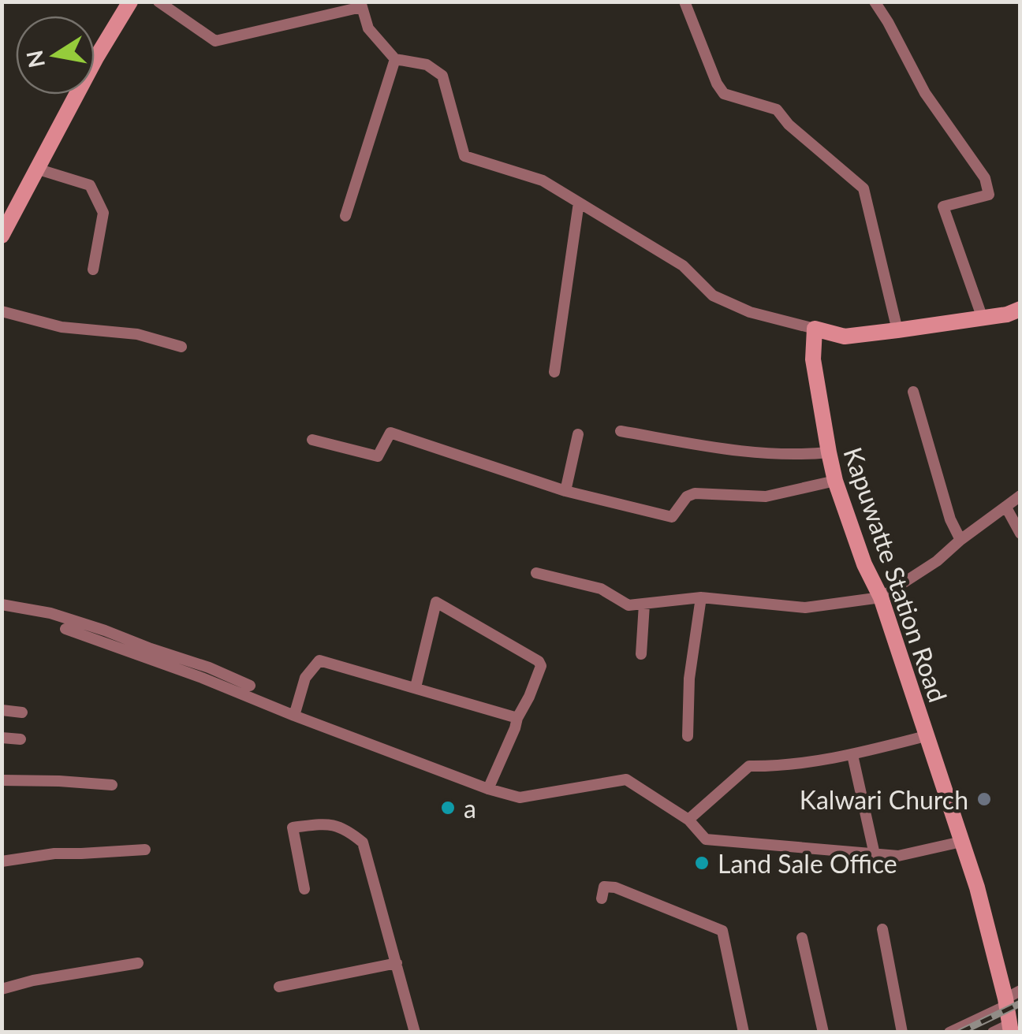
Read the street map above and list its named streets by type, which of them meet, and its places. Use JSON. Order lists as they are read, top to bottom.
{
  "streets": {
    "street": ["Kapuwatte Station Road"]
  },
  "places": ["Kalwari Church", "a", "Land Sale Office"],
  "north": "left"
}
